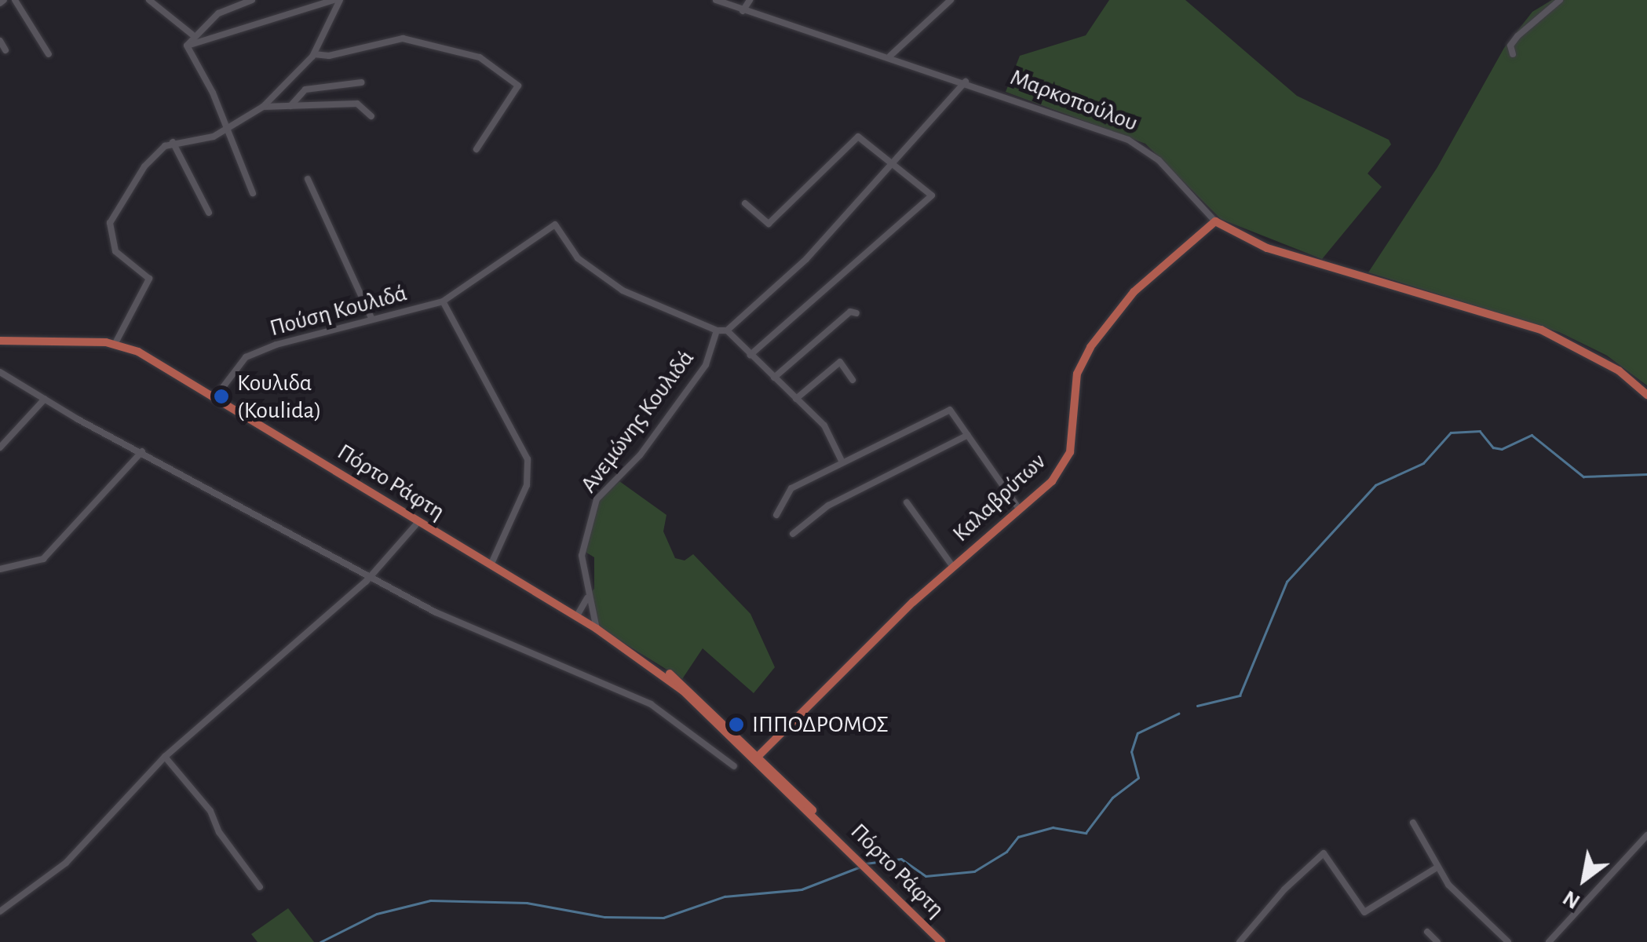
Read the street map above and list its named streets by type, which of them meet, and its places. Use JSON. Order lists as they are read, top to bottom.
{
  "streets": {
    "main road": ["Μαρκοπούλου", "Πόρτο Ράφτη", "Καλαβρύτων"],
    "street": ["Πούση Κουλιδά", "Ανεμώνης Κουλιδά"]
  },
  "crossings": [
    ["Μαρκοπούλου", "Καλαβρύτων"],
    ["Πούση Κουλιδά", "Ανεμώνης Κουλιδά"],
    ["Πούση Κουλιδά", "Πόρτο Ράφτη"],
    ["Ανεμώνης Κουλιδά", "Πόρτο Ράφτη"],
    ["Πόρτο Ράφτη", "Καλαβρύτων"]
  ],
  "places": ["Κουλιδα (Koulida)", "ΙΠΠΟΔΡΟΜΟΣ"],
  "north": "bottom left"
}
